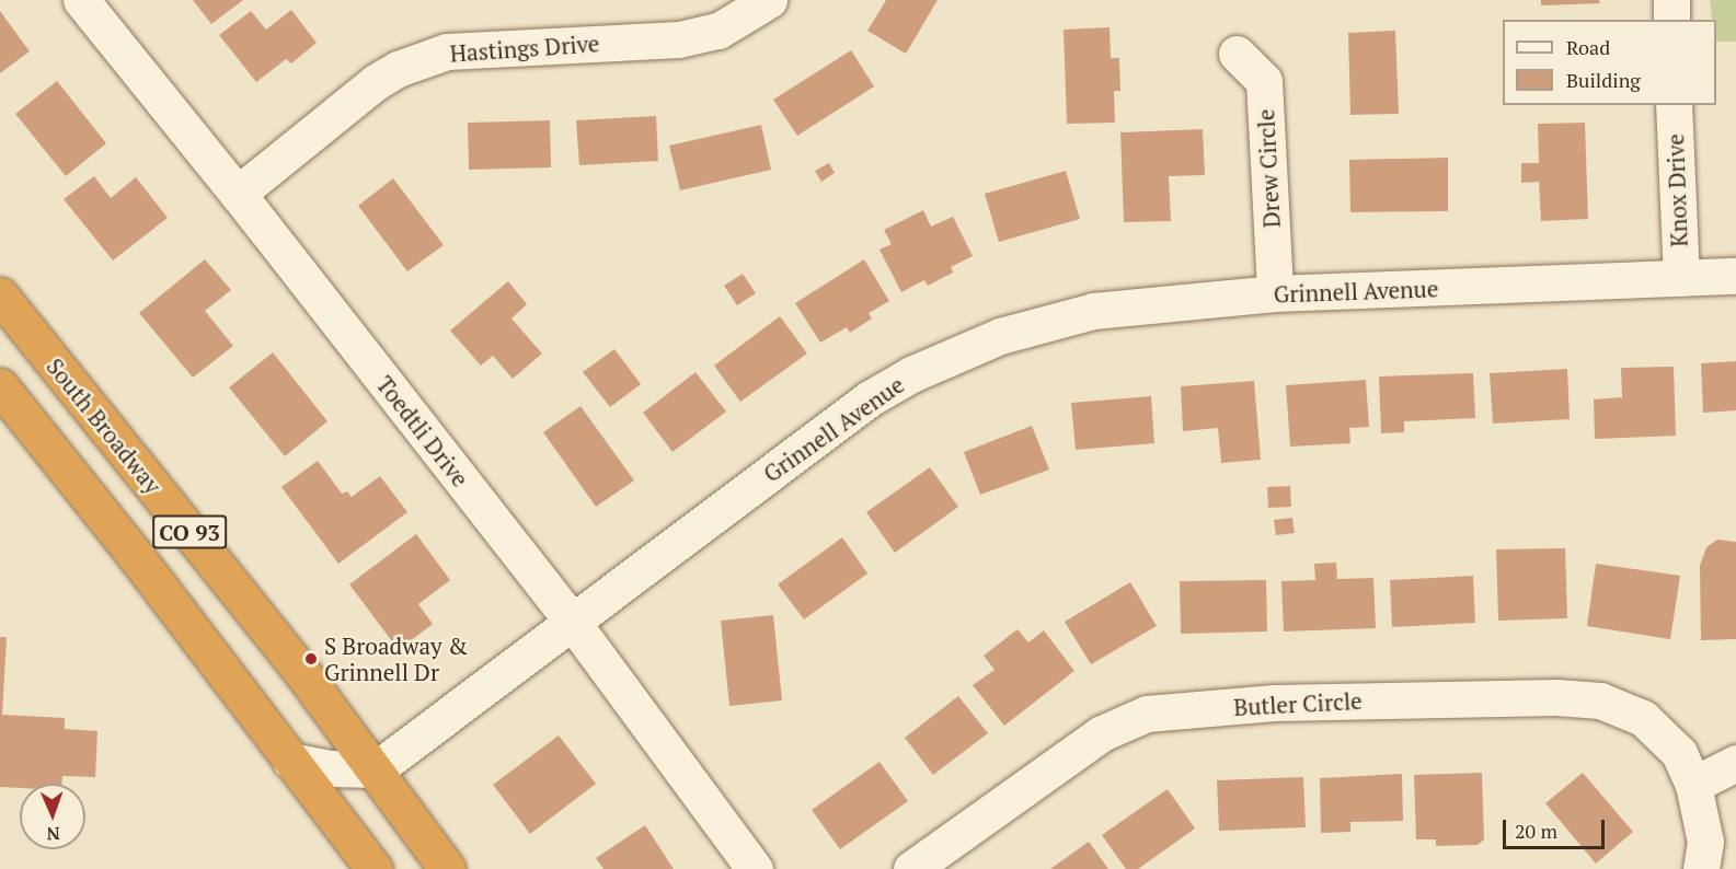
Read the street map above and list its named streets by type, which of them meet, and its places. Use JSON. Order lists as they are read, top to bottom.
{
  "streets": {
    "highway": ["South Broadway", "CO 93"],
    "street": [
      "Hastings Drive",
      "Drew Circle",
      "Knox Drive",
      "Grinnell Avenue",
      "Toedtli Drive",
      "Butler Circle"
    ]
  },
  "crossings": [
    ["Hastings Drive", "Toedtli Drive"],
    ["Drew Circle", "Grinnell Avenue"],
    ["Knox Drive", "Grinnell Avenue"],
    ["Grinnell Avenue", "South Broadway"],
    ["Grinnell Avenue", "Toedtli Drive"]
  ],
  "places": ["S Broadway & Grinnell Dr"],
  "legend": ["Road", "Building"],
  "scale_bar": "20 m",
  "north": "bottom"
}
